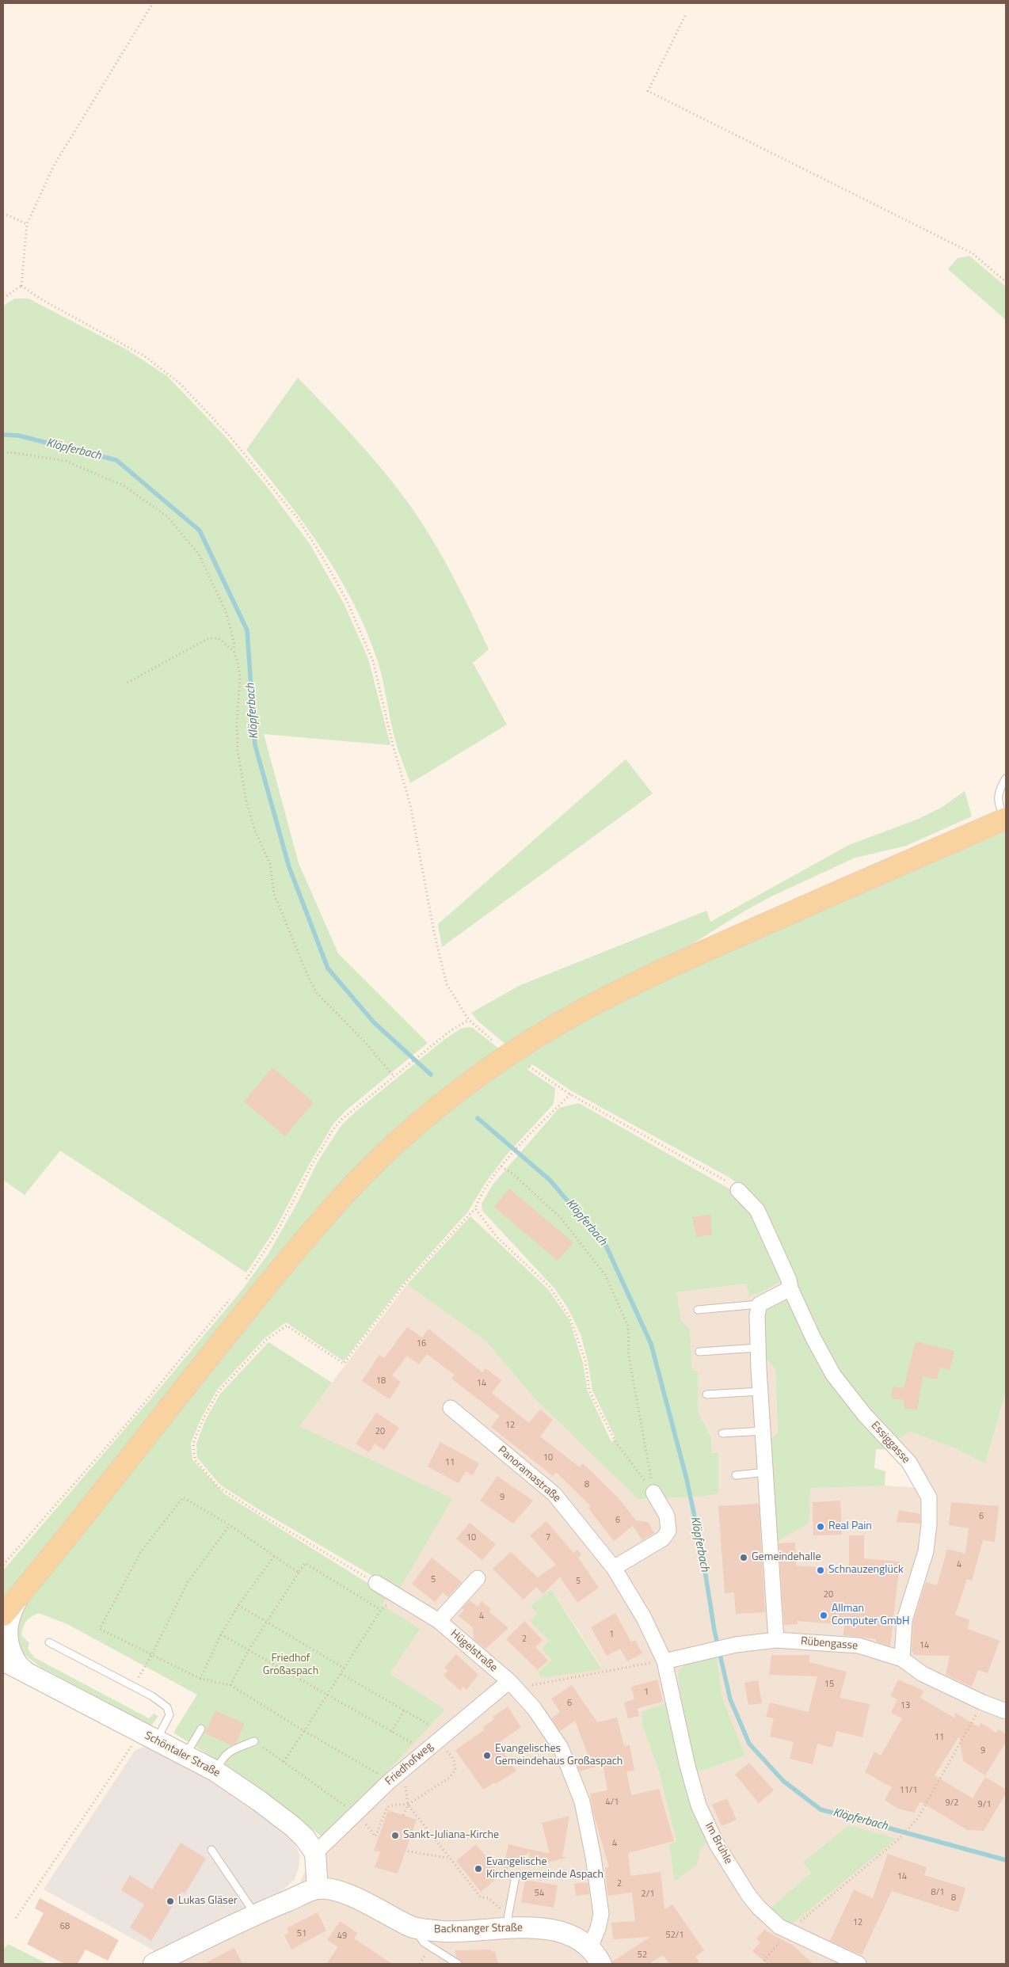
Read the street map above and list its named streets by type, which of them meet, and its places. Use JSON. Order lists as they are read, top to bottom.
{
  "streets": {
    "street": [
      "Essiggasse",
      "Panoramastraße",
      "Rübengasse",
      "Hügelstraße",
      "Schöntaler Straße",
      "Friedhofweg",
      "Im Brühle",
      "Backnanger Straße"
    ]
  },
  "crossings": [
    ["Essiggasse", "Rübengasse"],
    ["Panoramastraße", "Rübengasse"],
    ["Panoramastraße", "Im Brühle"],
    ["Rübengasse", "Im Brühle"],
    ["Hügelstraße", "Friedhofweg"],
    ["Hügelstraße", "Backnanger Straße"],
    ["Schöntaler Straße", "Friedhofweg"]
  ],
  "water": ["Klöpferbach"],
  "parks": ["Friedhof Großaspach"],
  "places": [
    "Real Pain",
    "Gemeindehalle",
    "Schnauzenglück",
    "Allman Computer GmbH",
    "Evangelisches Gemeindehaus Großaspach",
    "Sankt-Juliana-Kirche",
    "Evangelische Kirchengemeinde Aspach",
    "Lukas Gläser"
  ],
  "house_numbers": [
    "16",
    "18",
    "14",
    "12",
    "20",
    "10",
    "11",
    "8",
    "9",
    "6",
    "6",
    "10",
    "7",
    "4",
    "5",
    "5",
    "20",
    "4",
    "1",
    "2",
    "14",
    "15",
    "1",
    "6",
    "13",
    "11",
    "9",
    "11/1",
    "4/1",
    "9/2",
    "9/1",
    "4",
    "14",
    "2",
    "8/1",
    "54",
    "2/1",
    "8",
    "12",
    "68",
    "51",
    "52/1",
    "49",
    "52"
  ]
}
